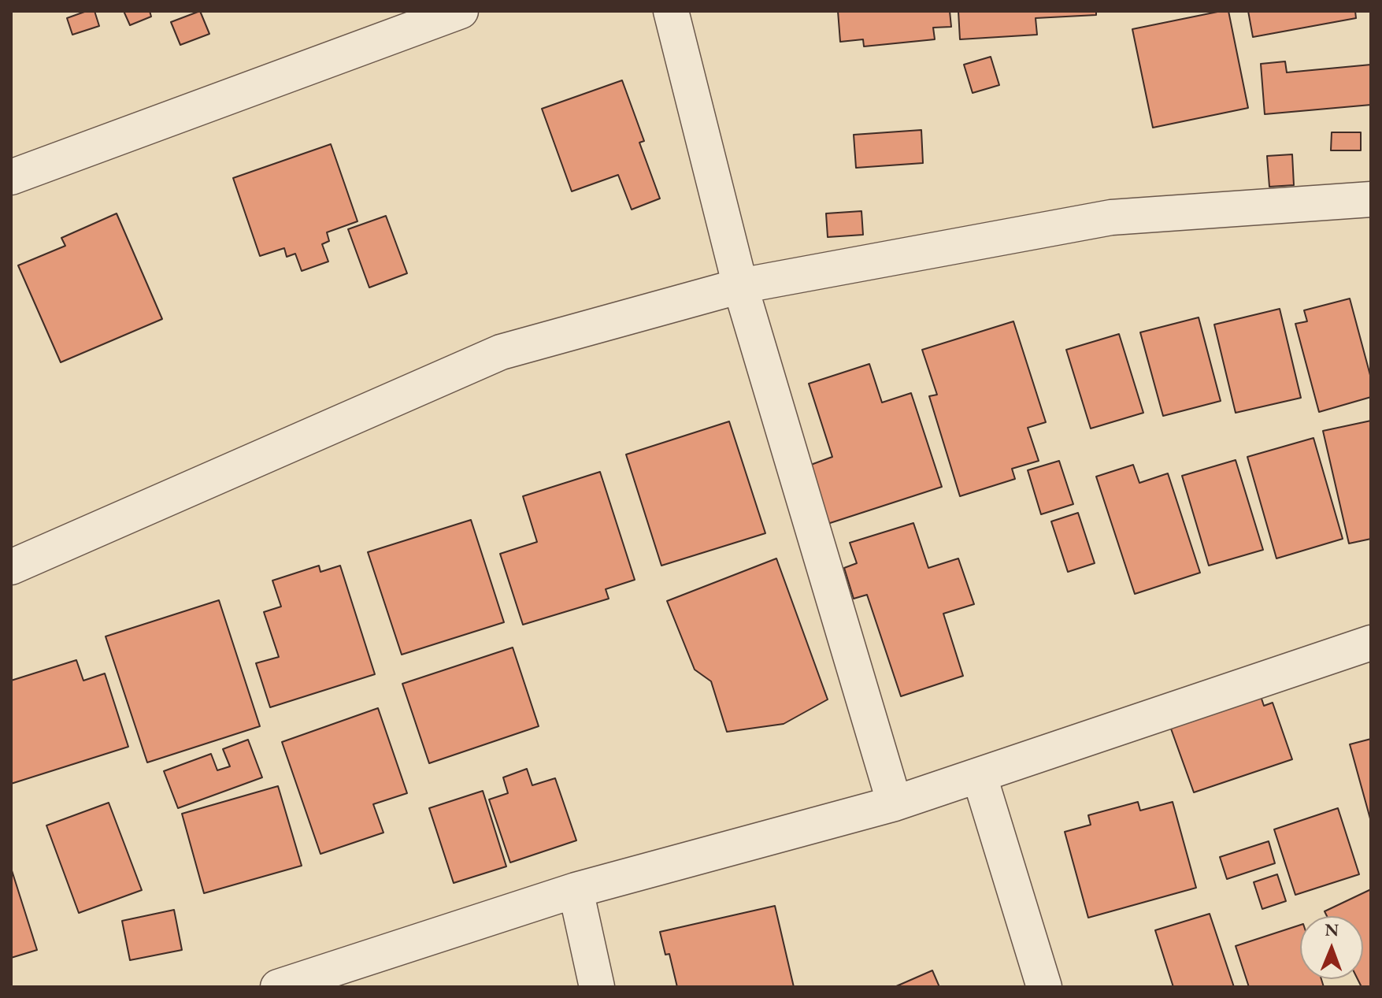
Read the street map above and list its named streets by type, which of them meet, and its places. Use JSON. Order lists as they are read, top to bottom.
{
  "north": "top"
}
